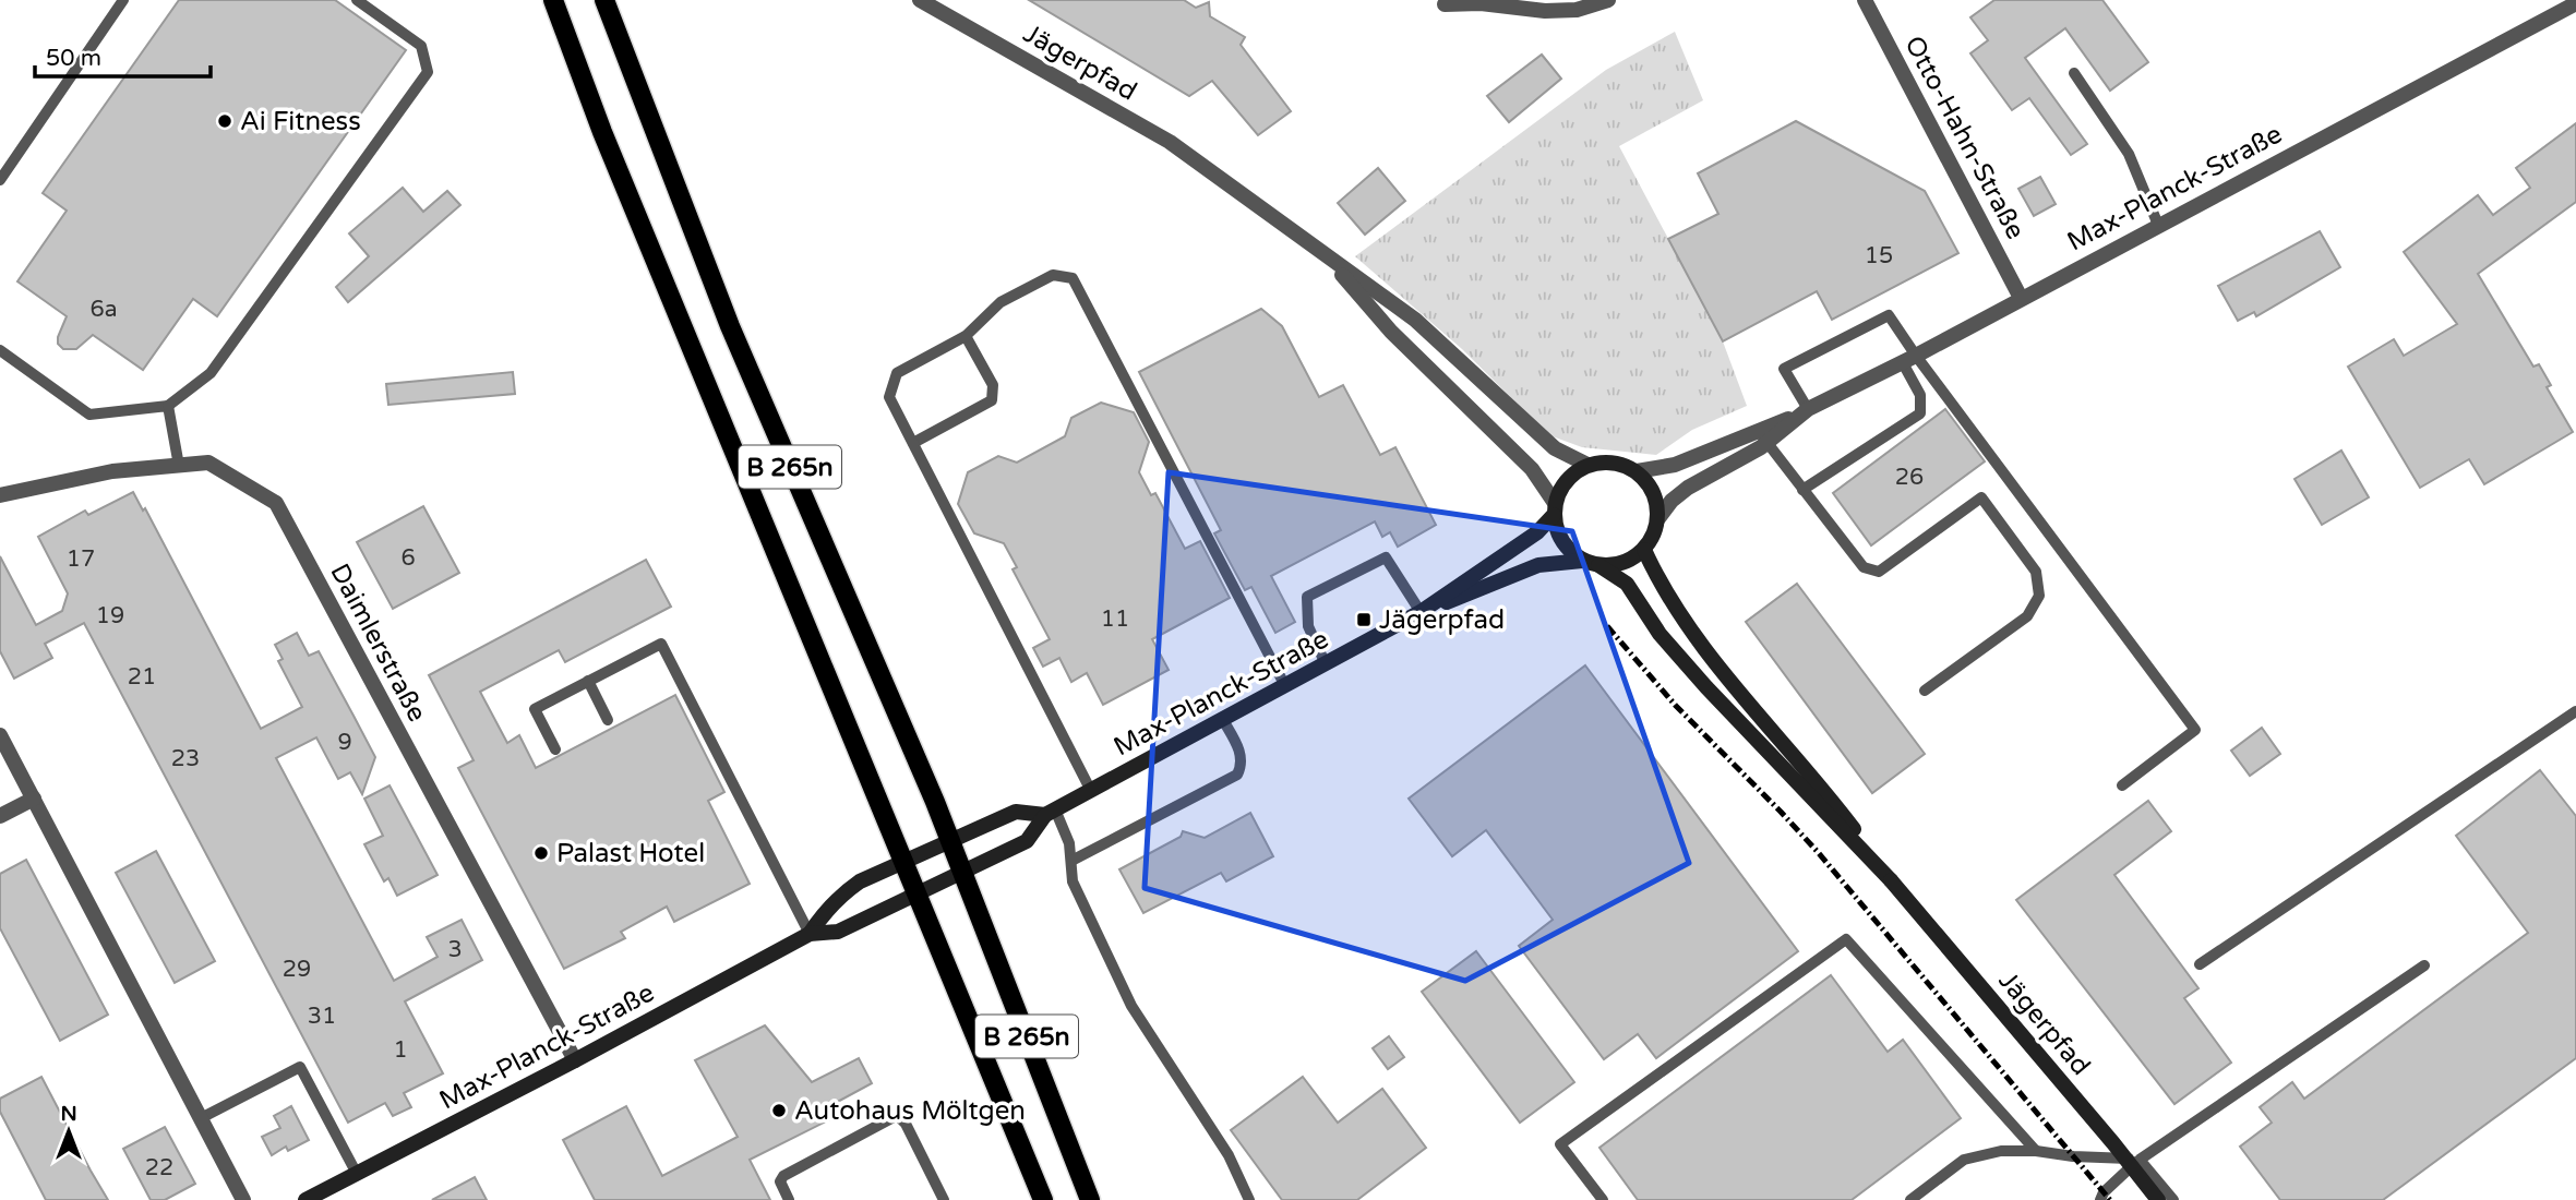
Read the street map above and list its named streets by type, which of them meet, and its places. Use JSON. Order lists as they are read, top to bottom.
{
  "streets": {
    "main road": ["Jägerpfad", "Max-Planck-Straße", "B 265n"],
    "street": ["Otto-Hahn-Straße", "Daimlerstraße"]
  },
  "crossings": [
    ["Jägerpfad", "Max-Planck-Straße"],
    ["Otto-Hahn-Straße", "Max-Planck-Straße"],
    ["Max-Planck-Straße", "B 265n"],
    ["Max-Planck-Straße", "Daimlerstraße"]
  ],
  "places": {
    "other": ["Ai Fitness", "Palast Hotel", "Autohaus Möltgen"],
    "transit": ["Jägerpfad"]
  },
  "house_numbers": [
    "15",
    "6a",
    "26",
    "6",
    "17",
    "19",
    "11",
    "21",
    "9",
    "23",
    "3",
    "29",
    "31",
    "1",
    "22"
  ],
  "scale_bar": "50 m",
  "north": "top"
}
